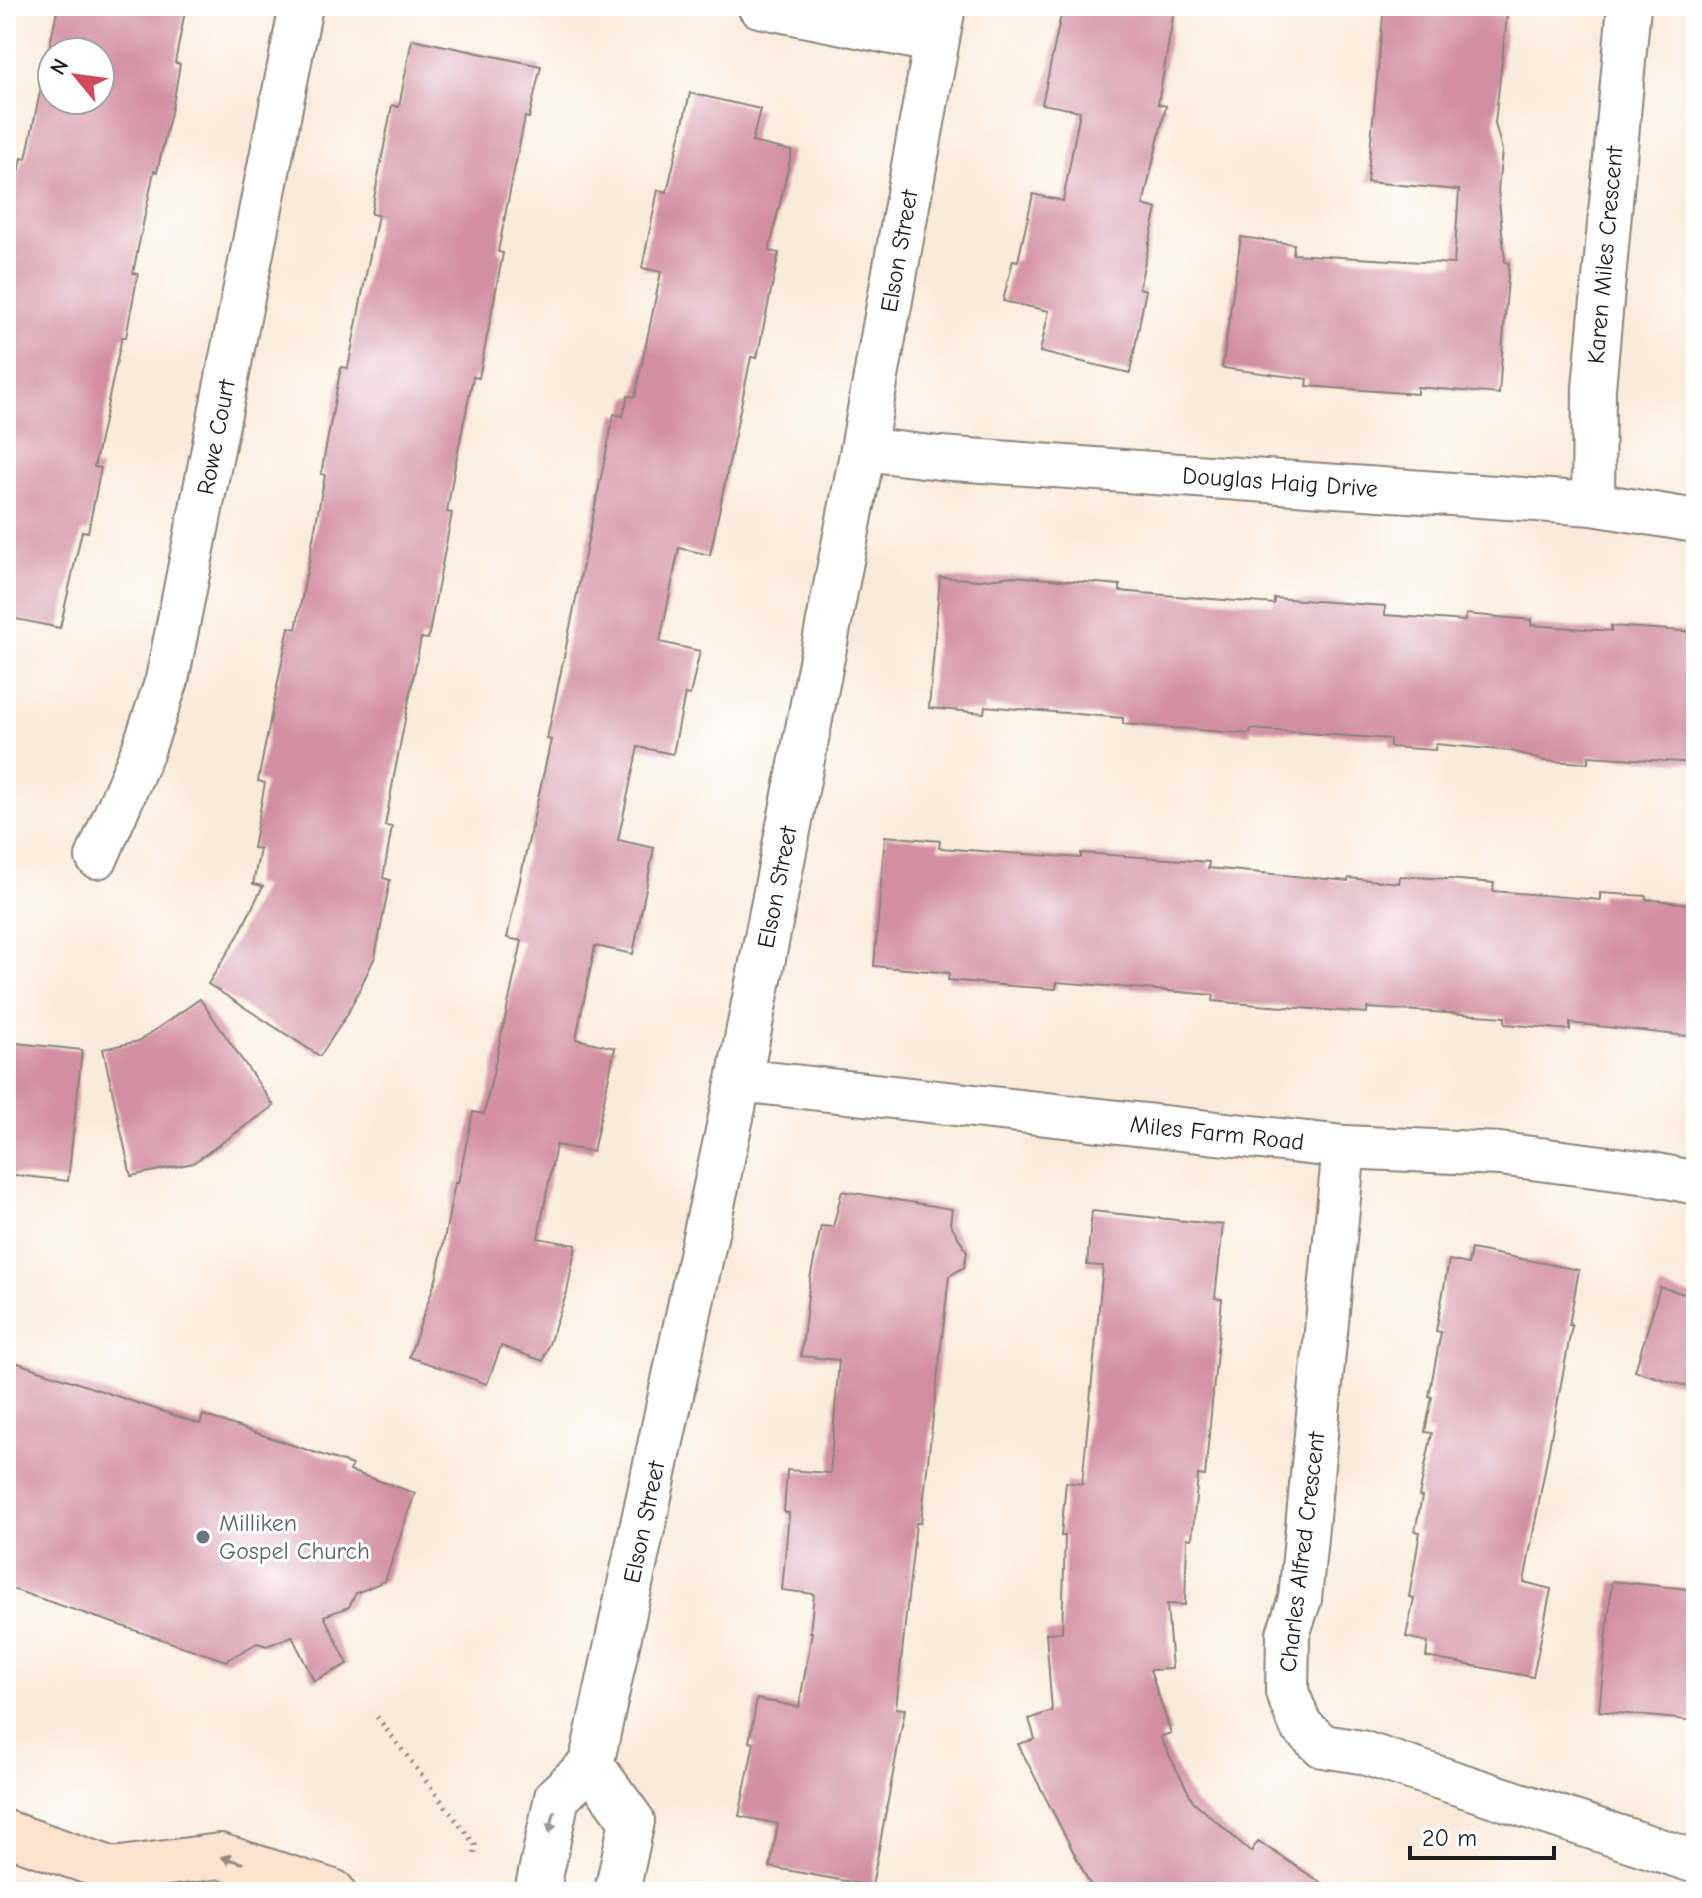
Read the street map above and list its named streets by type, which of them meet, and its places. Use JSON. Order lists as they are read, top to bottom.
{
  "streets": {
    "street": [
      "Elson Street",
      "Karen Miles Crescent",
      "Rowe Court",
      "Douglas Haig Drive",
      "Miles Farm Road",
      "Charles Alfred Crescent"
    ]
  },
  "crossings": [
    ["Elson Street", "Douglas Haig Drive"],
    ["Elson Street", "Miles Farm Road"],
    ["Karen Miles Crescent", "Douglas Haig Drive"],
    ["Miles Farm Road", "Charles Alfred Crescent"]
  ],
  "places": ["Milliken Gospel Church"],
  "scale_bar": "20 m",
  "north": "top left"
}
